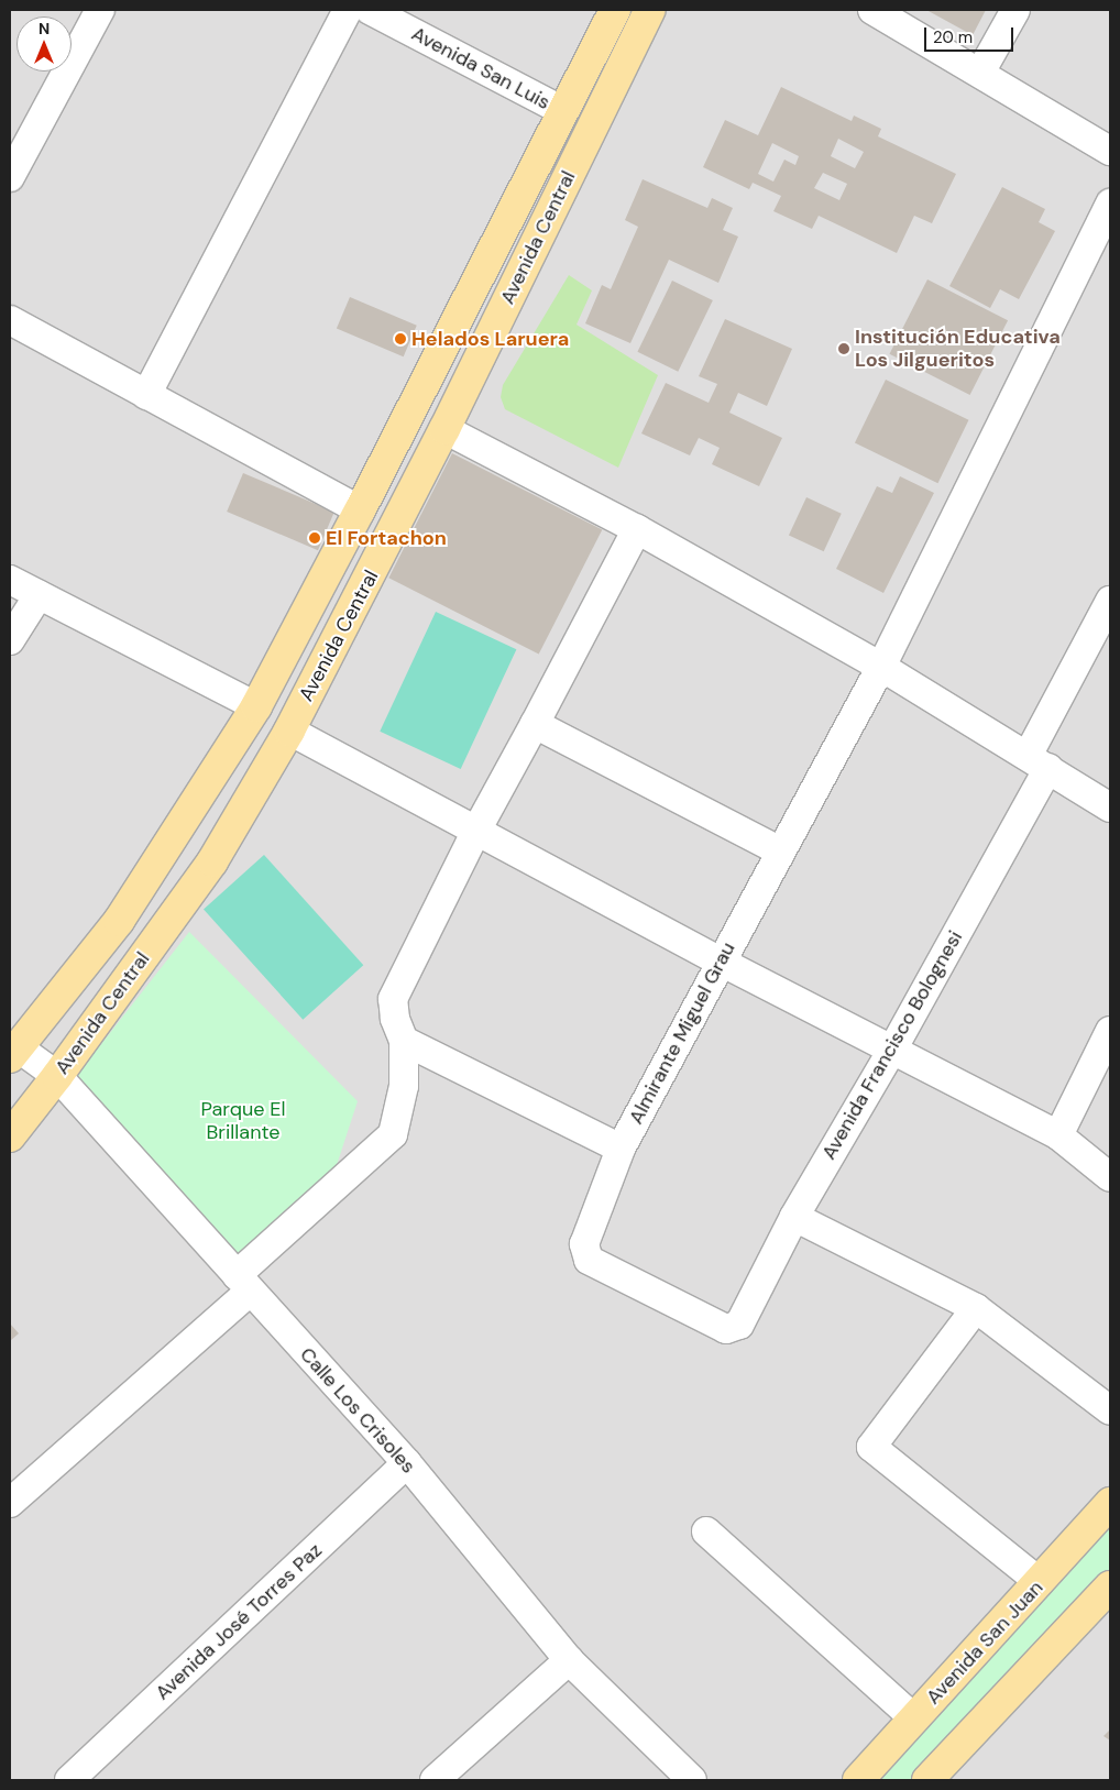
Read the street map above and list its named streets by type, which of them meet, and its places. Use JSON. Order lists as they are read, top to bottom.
{
  "streets": {
    "main road": ["Avenida Central", "Avenida San Juan"],
    "street": [
      "Avenida San Luis",
      "Almirante Miguel Grau",
      "Avenida Francisco Bolognesi",
      "Calle Los Crisoles",
      "Avenida José Torres Paz"
    ]
  },
  "crossings": [
    ["Avenida San Luis", "Avenida Central"],
    ["Avenida Central", "Calle Los Crisoles"],
    ["Almirante Miguel Grau", "Avenida Francisco Bolognesi"],
    ["Calle Los Crisoles", "Avenida José Torres Paz"]
  ],
  "parks": ["Parque El Brillante"],
  "places": ["Helados Laruera", "Institución Educativa Los Jilgueritos", "El Fortachon"],
  "scale_bar": "20 m",
  "north": "top"
}
